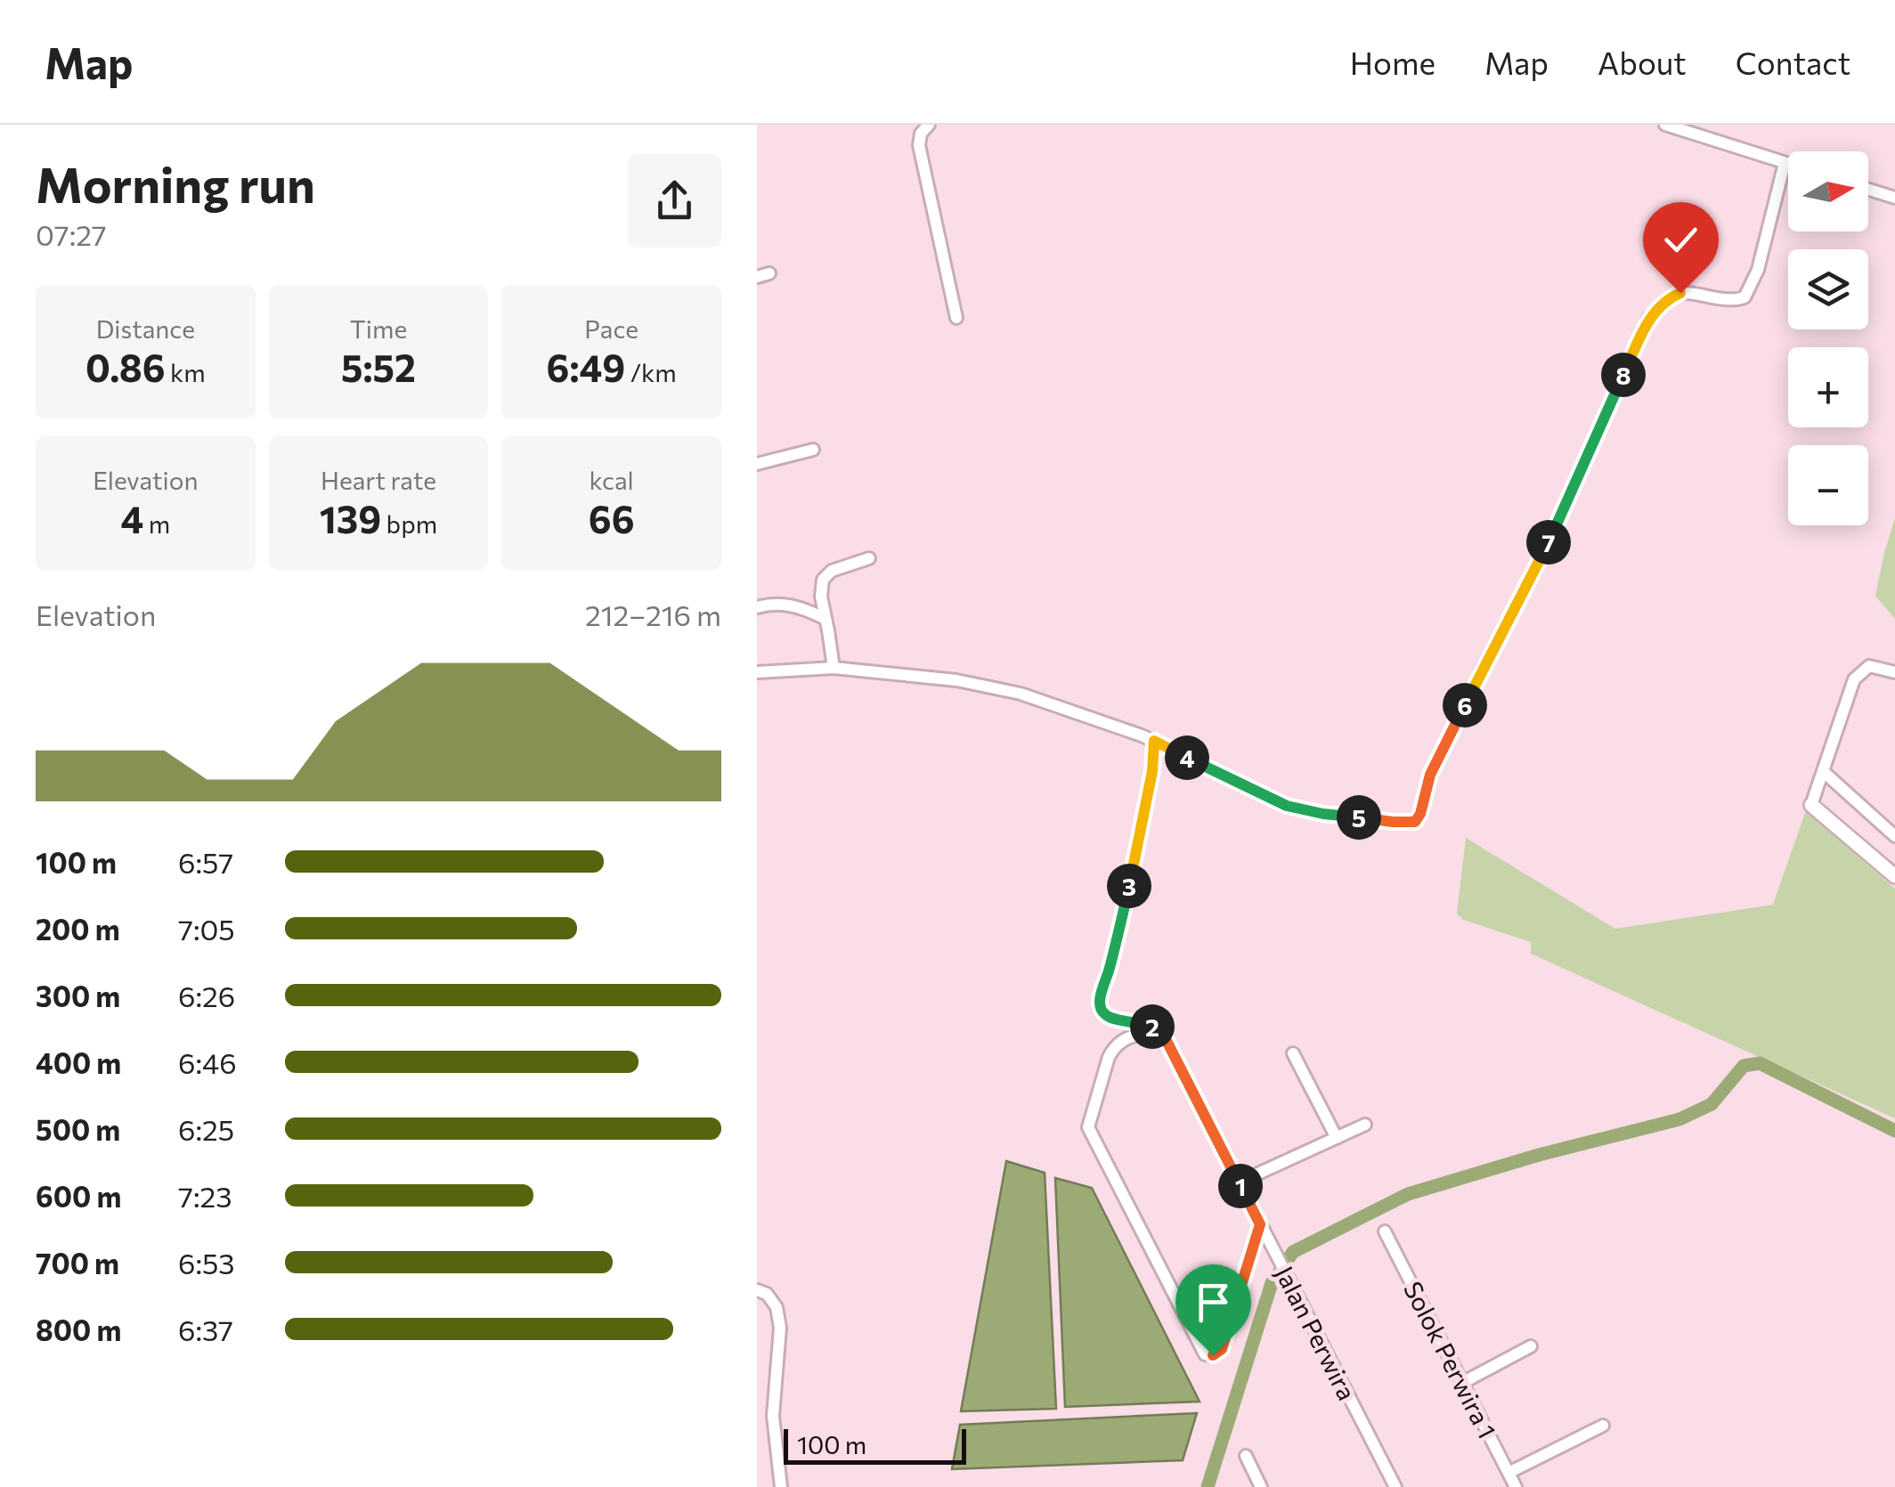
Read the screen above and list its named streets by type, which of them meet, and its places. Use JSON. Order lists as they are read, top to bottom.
{
  "streets": {
    "street": ["Jalan Perwira", "Solok Perwira 1"]
  },
  "scale_bar": "100 m",
  "north": "right",
  "page": {
    "header": "Map",
    "nav": [
      "Home",
      "Map",
      "About",
      "Contact"
    ],
    "heading": ["Morning run", "07:27"],
    "map_buttons": ["+", "−"],
    "stats": [
      ["Distance", "0.86 km"],
      ["Time", "5:52"],
      ["Pace", "6:49 /km"],
      ["Elevation", "4 m"],
      ["Heart rate", "139 bpm"],
      ["kcal", "66"]
    ],
    "pins": [
      "8",
      "7",
      "6",
      "4",
      "5",
      "3",
      "2",
      "1"
    ],
    "chart": ["Elevation", "212–216 m"],
    "list": [
      {
        "name": "100 m",
        "note": "6:57"
      },
      {
        "name": "200 m",
        "note": "7:05"
      },
      {
        "name": "300 m",
        "note": "6:26"
      },
      {
        "name": "400 m",
        "note": "6:46"
      },
      {
        "name": "500 m",
        "note": "6:25"
      },
      {
        "name": "600 m",
        "note": "7:23"
      },
      {
        "name": "700 m",
        "note": "6:53"
      },
      {
        "name": "800 m",
        "note": "6:37"
      }
    ],
    "scale": "100 m"
  }
}
